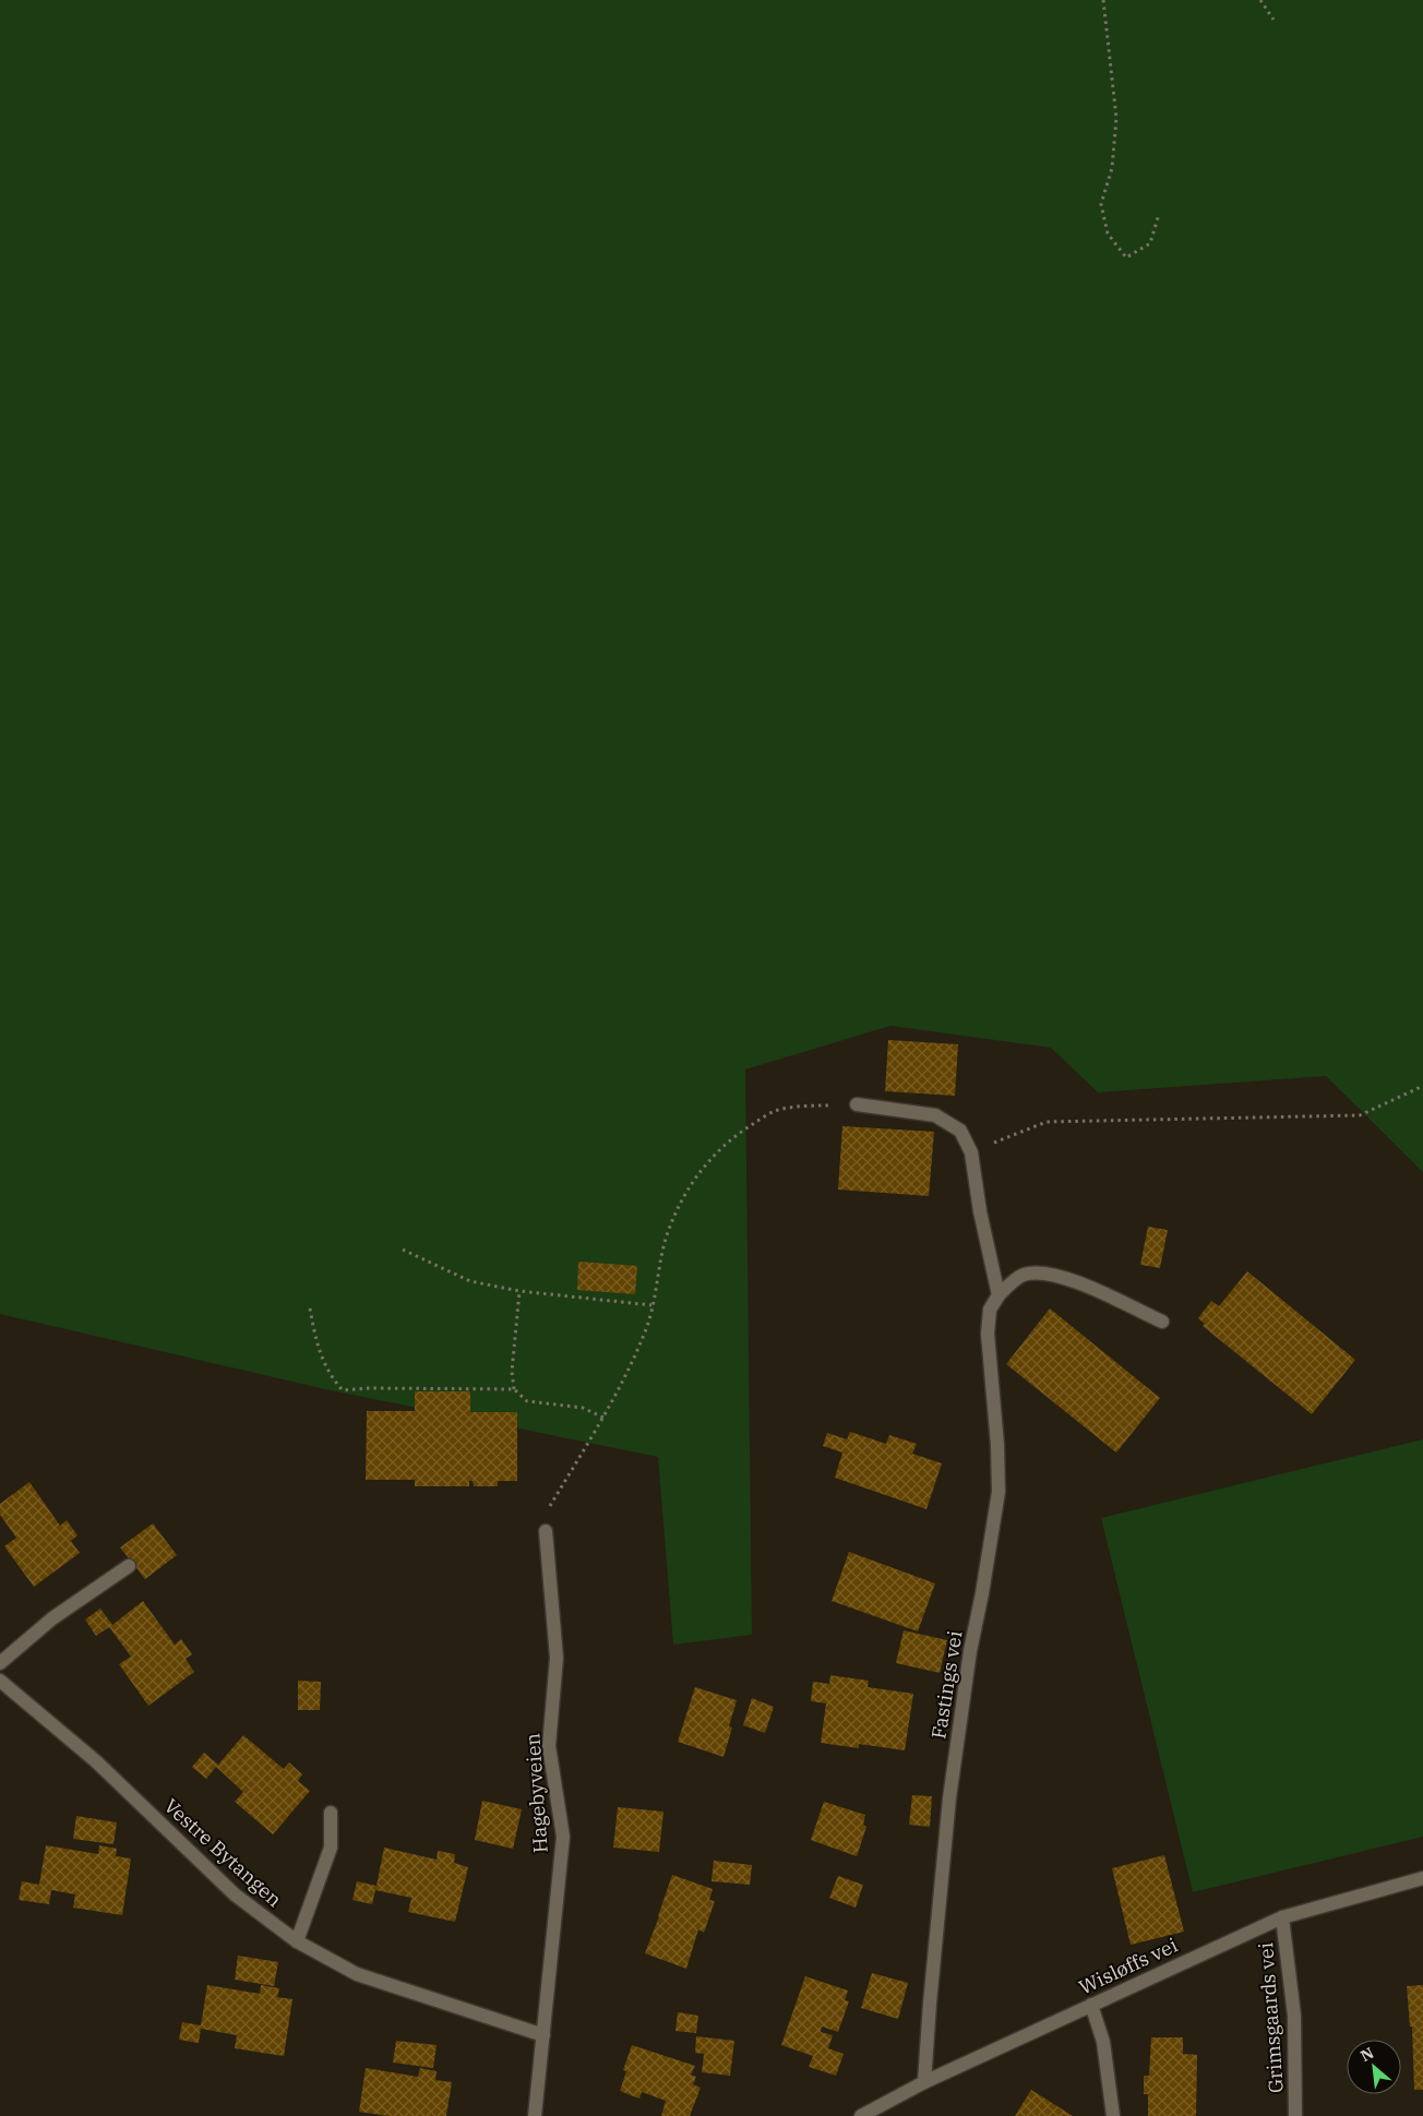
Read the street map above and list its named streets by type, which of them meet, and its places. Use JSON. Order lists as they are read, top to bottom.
{
  "streets": {
    "street": [
      "Fastings vei",
      "Hagebyveien",
      "Vestre Bytangen",
      "Wisløffs vei",
      "Grimsgaards vei"
    ]
  },
  "crossings": [
    ["Fastings vei", "Wisløffs vei"],
    ["Hagebyveien", "Vestre Bytangen"],
    ["Wisløffs vei", "Grimsgaards vei"]
  ],
  "north": "top left"
}
